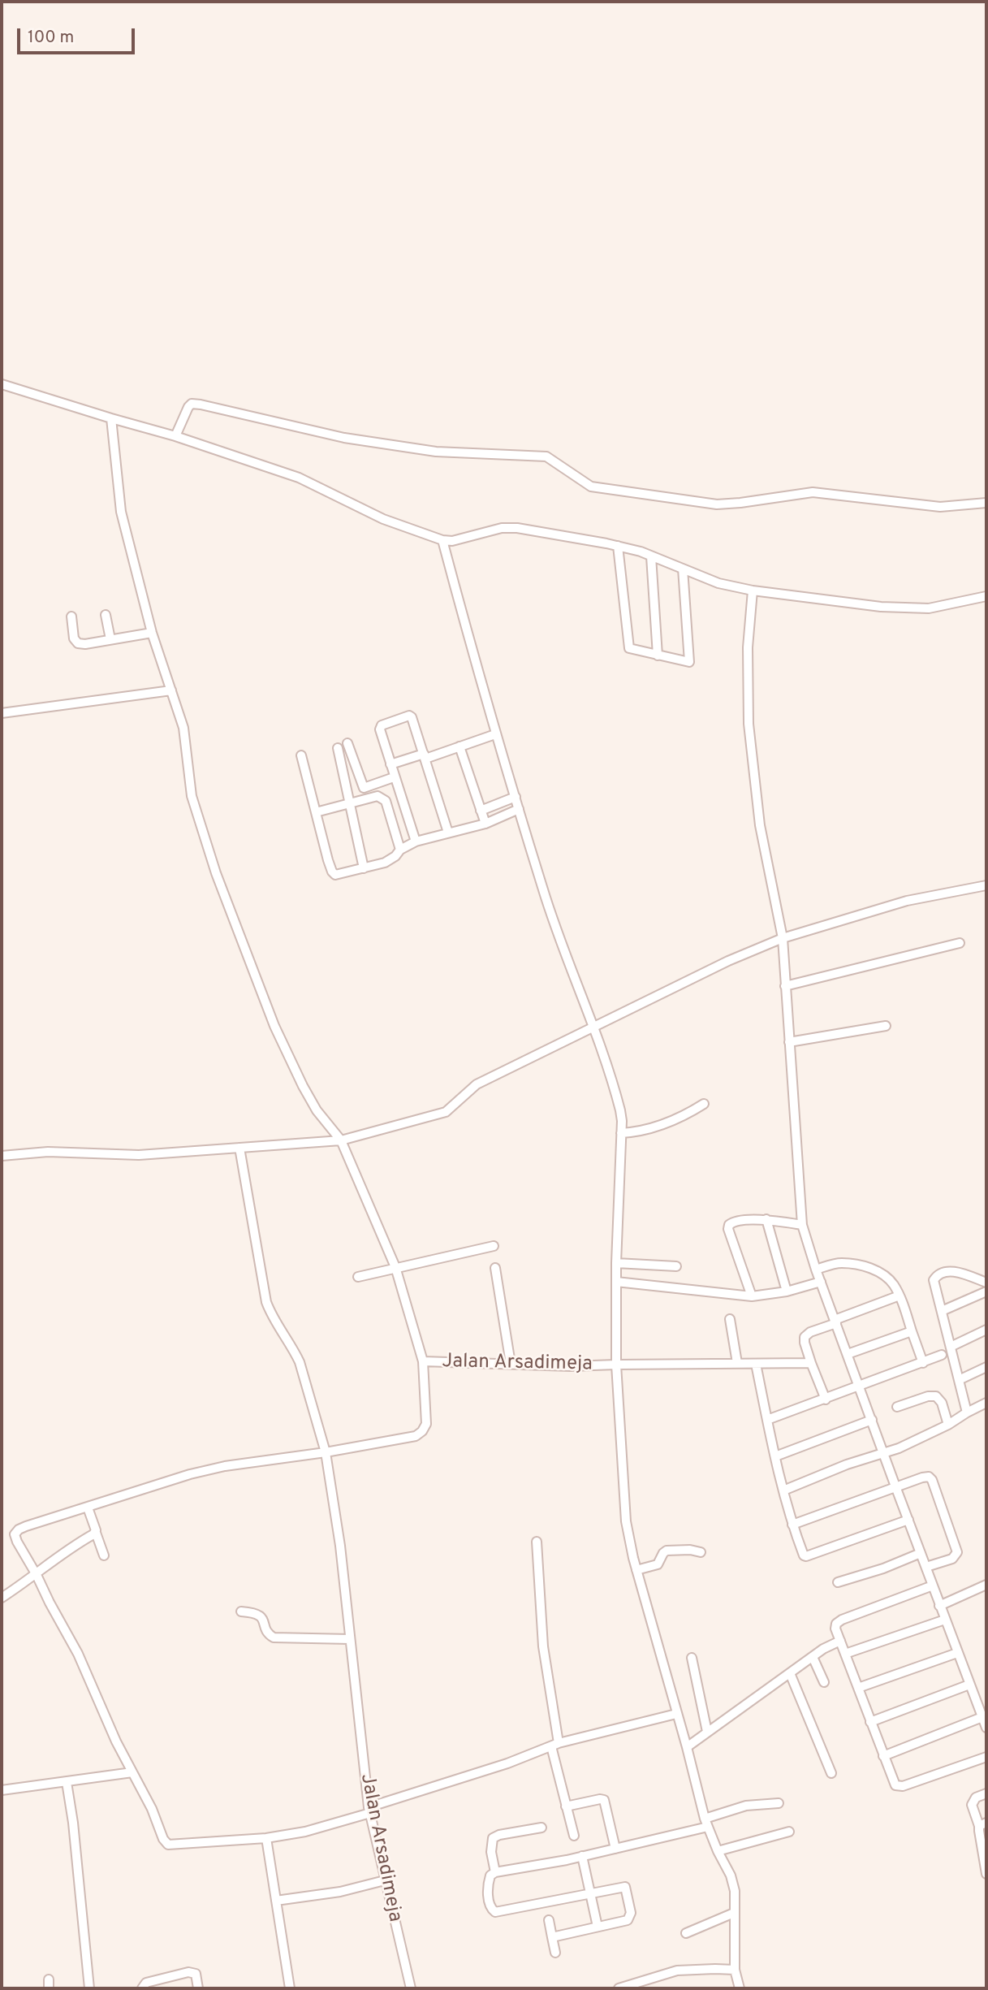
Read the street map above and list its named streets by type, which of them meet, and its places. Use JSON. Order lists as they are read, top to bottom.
{
  "streets": {
    "street": ["Jalan Arsadimeja"]
  },
  "scale_bar": "100 m"
}
